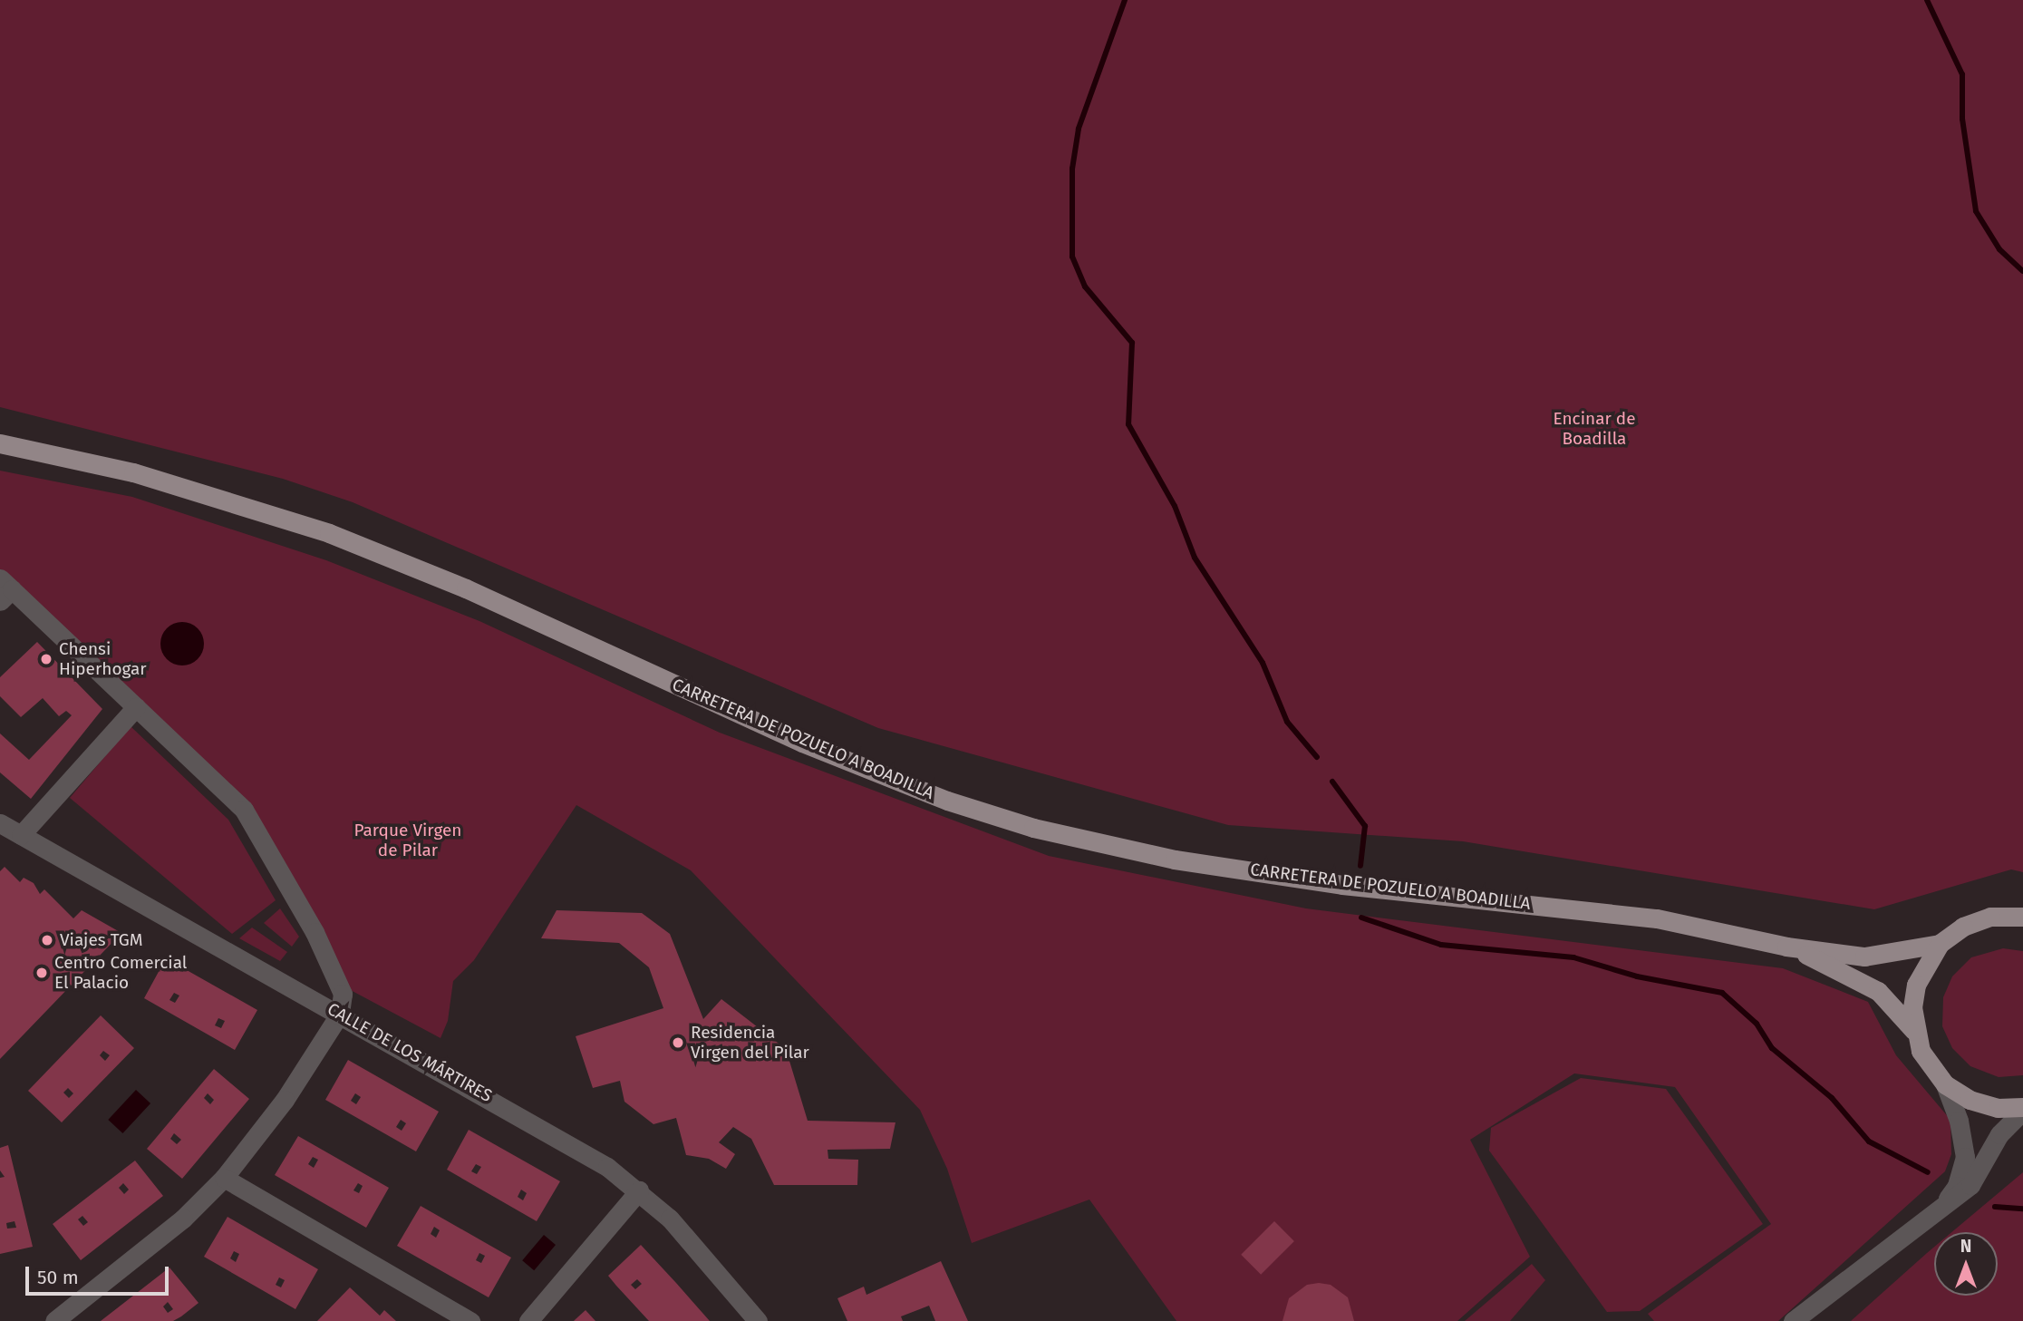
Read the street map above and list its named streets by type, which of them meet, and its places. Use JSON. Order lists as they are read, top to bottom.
{
  "streets": {
    "main road": ["CARRETERA DE POZUELO A BOADILLA"],
    "street": ["CALLE DE LOS MÁRTIRES"]
  },
  "parks": ["Encinar de Boadilla", "Parque Virgen de Pilar"],
  "places": [
    "Chensi Hiperhogar",
    "Viajes TGM",
    "Centro Comercial El Palacio",
    "Residencia Virgen del Pilar"
  ],
  "scale_bar": "50 m",
  "north": "top"
}
